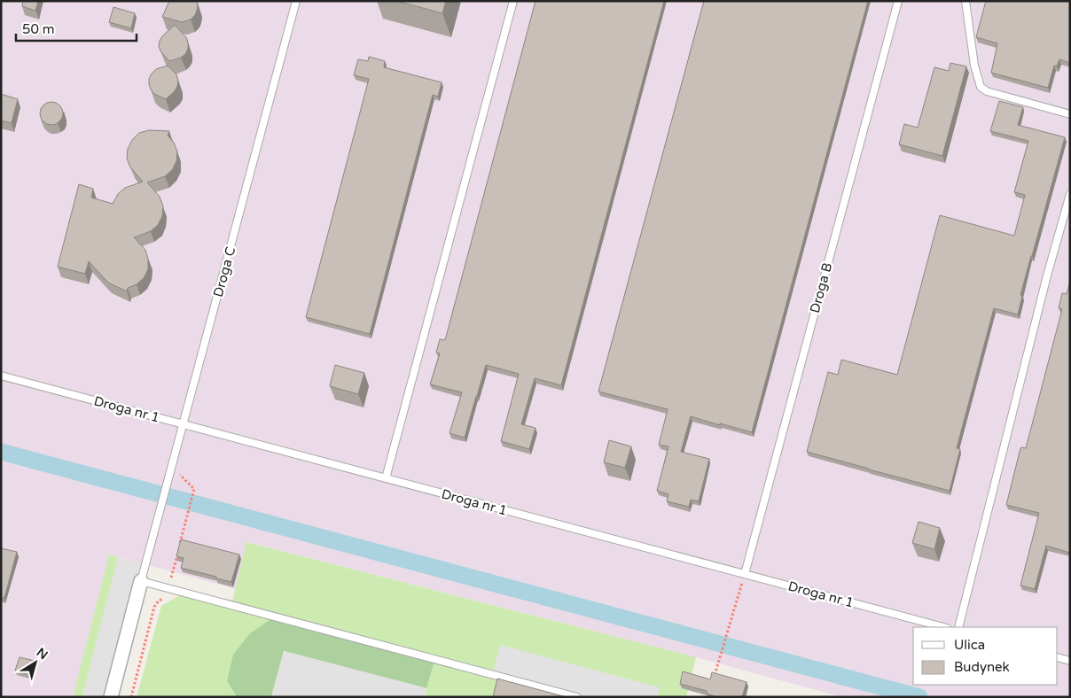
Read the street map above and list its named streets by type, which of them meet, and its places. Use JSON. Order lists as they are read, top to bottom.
{
  "streets": {
    "lane": ["Droga C", "Droga B", "Droga nr 1"]
  },
  "crossings": [
    ["Droga C", "Droga nr 1"],
    ["Droga B", "Droga nr 1"]
  ],
  "legend": ["Ulica", "Budynek"],
  "scale_bar": "50 m",
  "north": "top right"
}
